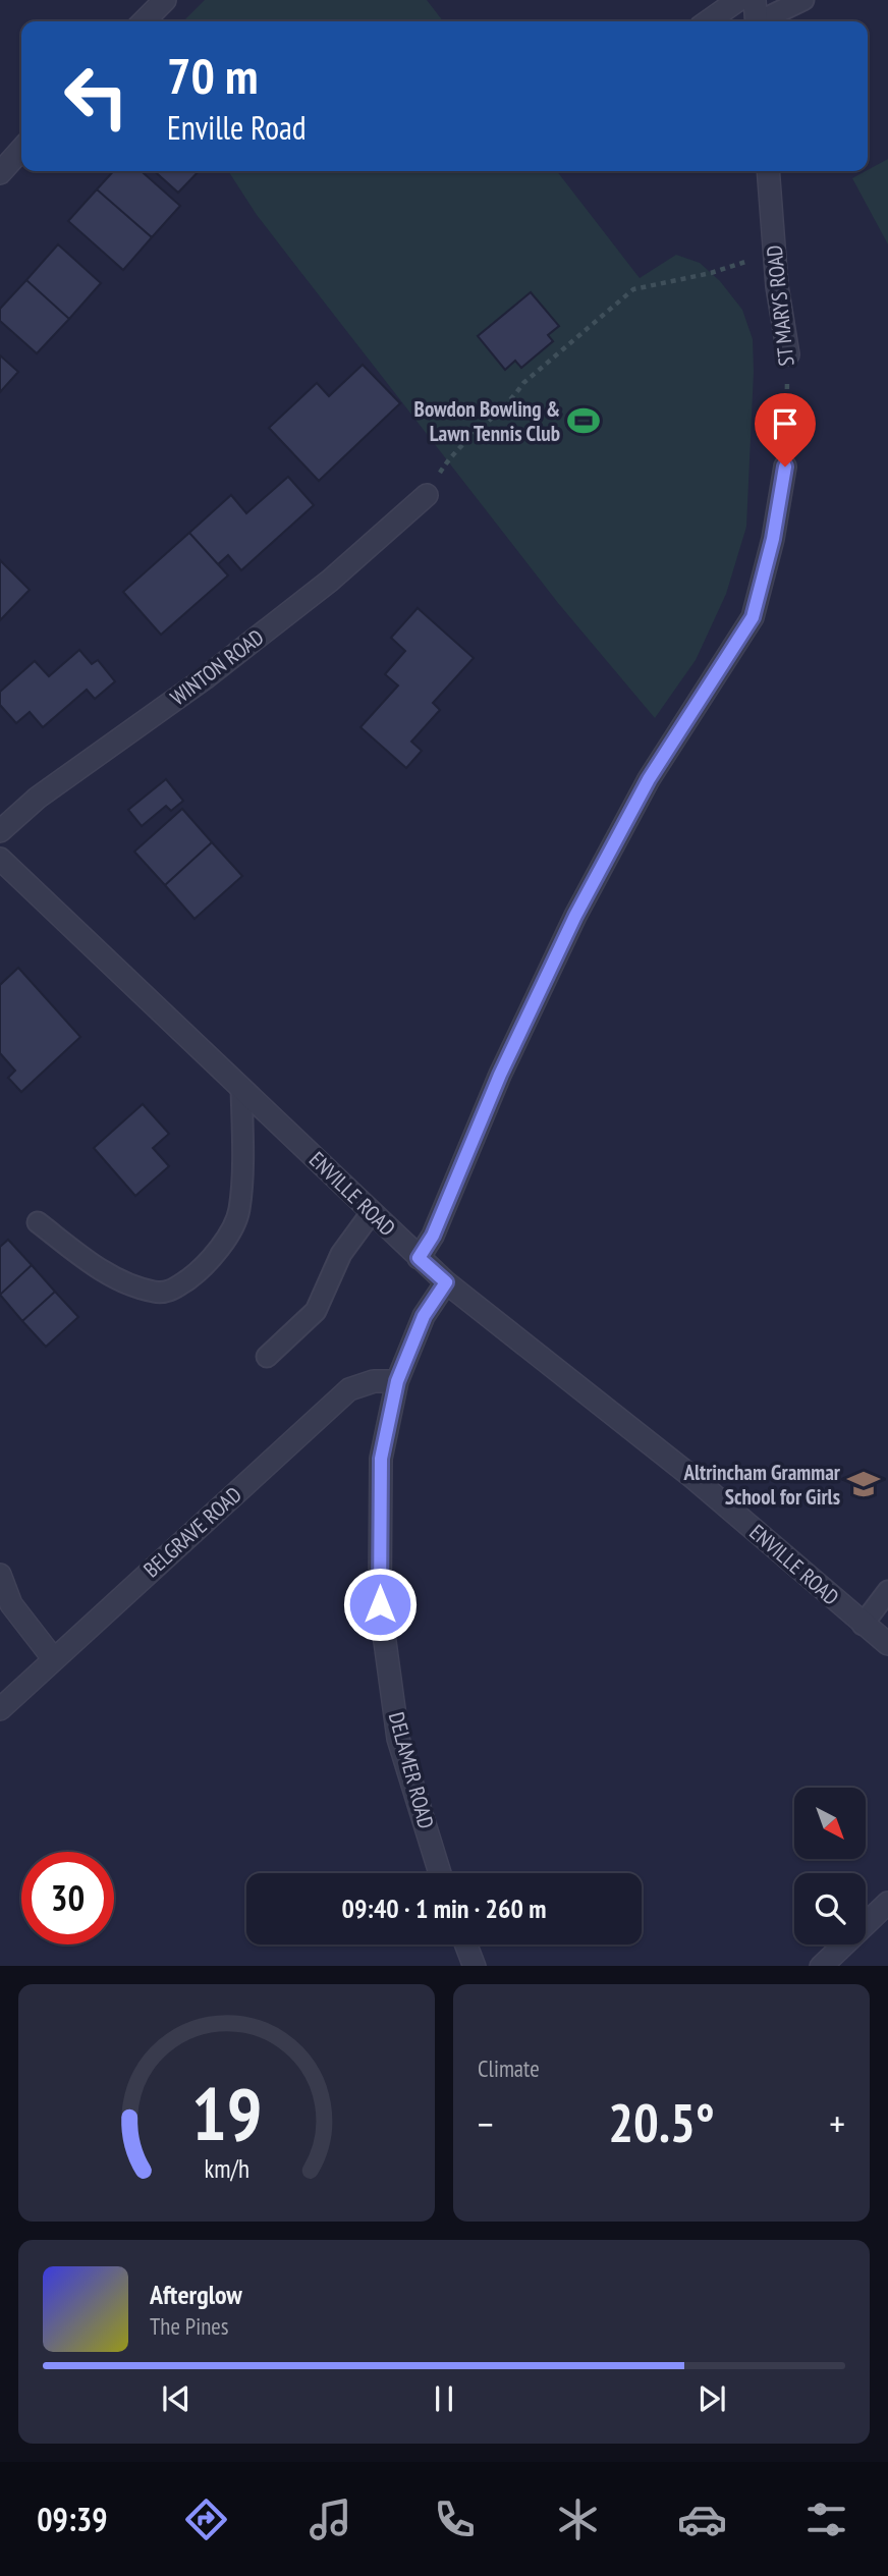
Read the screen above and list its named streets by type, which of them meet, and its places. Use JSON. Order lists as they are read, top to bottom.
{
  "streets": {
    "street": [
      "ST MARYS ROAD",
      "WINTON ROAD",
      "ENVILLE ROAD",
      "BELGRAVE ROAD",
      "DELAMER ROAD"
    ]
  },
  "crossings": [
    ["ENVILLE ROAD", "DELAMER ROAD"],
    ["BELGRAVE ROAD", "DELAMER ROAD"]
  ],
  "places": {
    "sports": ["Bowdon Bowling & Lawn Tennis Club"],
    "school or university": ["Altrincham Grammar School for Girls"]
  },
  "north": "bottom right",
  "page": {
    "turn": ["70 m", "Enville Road"],
    "limit": "30",
    "trip": "09:40 · 1 min · 260 m",
    "tile": "Climate",
    "heat": ["−", "20.5°", "+"],
    "song": ["Afterglow", "The Pines"],
    "tabs": "09:39",
    "gauge": ["19", "km/h"]
  }
}
